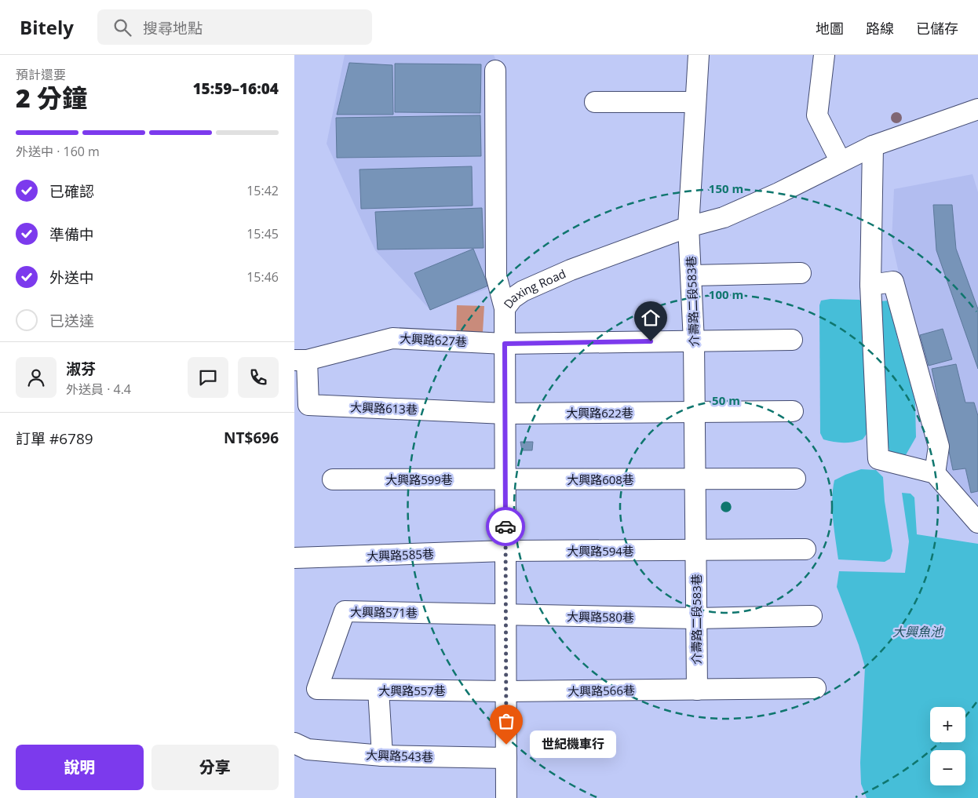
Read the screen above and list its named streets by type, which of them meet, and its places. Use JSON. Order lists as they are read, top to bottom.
{
  "streets": {
    "street": [
      "Daxing Road",
      "介壽路二段583巷",
      "大興路627巷",
      "大興路613巷",
      "大興路622巷",
      "大興路599巷",
      "大興路608巷",
      "大興路594巷",
      "大興路585巷",
      "大興路571巷",
      "大興路580巷",
      "大興路557巷",
      "大興路566巷",
      "大興路543巷"
    ]
  },
  "crossings": [
    ["Daxing Road", "介壽路二段583巷"],
    ["Daxing Road", "大興路627巷"],
    ["Daxing Road", "大興路613巷"],
    ["Daxing Road", "大興路622巷"],
    ["Daxing Road", "大興路599巷"],
    ["Daxing Road", "大興路608巷"],
    ["Daxing Road", "大興路594巷"],
    ["Daxing Road", "大興路585巷"],
    ["Daxing Road", "大興路571巷"],
    ["Daxing Road", "大興路580巷"],
    ["Daxing Road", "大興路557巷"],
    ["Daxing Road", "大興路566巷"],
    ["Daxing Road", "大興路543巷"],
    ["介壽路二段583巷", "大興路627巷"],
    ["介壽路二段583巷", "大興路622巷"],
    ["介壽路二段583巷", "大興路608巷"],
    ["介壽路二段583巷", "大興路594巷"],
    ["介壽路二段583巷", "大興路580巷"],
    ["介壽路二段583巷", "大興路566巷"],
    ["大興路627巷", "大興路613巷"],
    ["大興路613巷", "大興路622巷"],
    ["大興路599巷", "大興路608巷"],
    ["大興路594巷", "大興路585巷"],
    ["大興路571巷", "大興路580巷"],
    ["大興路571巷", "大興路557巷"],
    ["大興路557巷", "大興路566巷"]
  ],
  "water": ["大興魚池"],
  "places": ["世紀機車行"],
  "page": {
    "header": "Bitely",
    "search": "搜尋地點",
    "nav": ["地圖", "路線", "已儲存"],
    "heading": ["2 分鐘", "預計還要", "15:59–16:04"],
    "panel": [
      "淑芬",
      "外送員 · 4.4",
      "訂單 #6789",
      "NT$696"
    ],
    "bar": "外送中 · 160 m",
    "list": [
      ["已確認", "15:42"],
      ["準備中", "15:45"],
      ["外送中", "15:46"],
      "已送達"
    ],
    "map_buttons": ["+", "−"],
    "bubble": "世紀機車行",
    "buttons": ["說明", "分享"]
  },
  "rings": ["150 m", "100 m", "50 m"]
}
